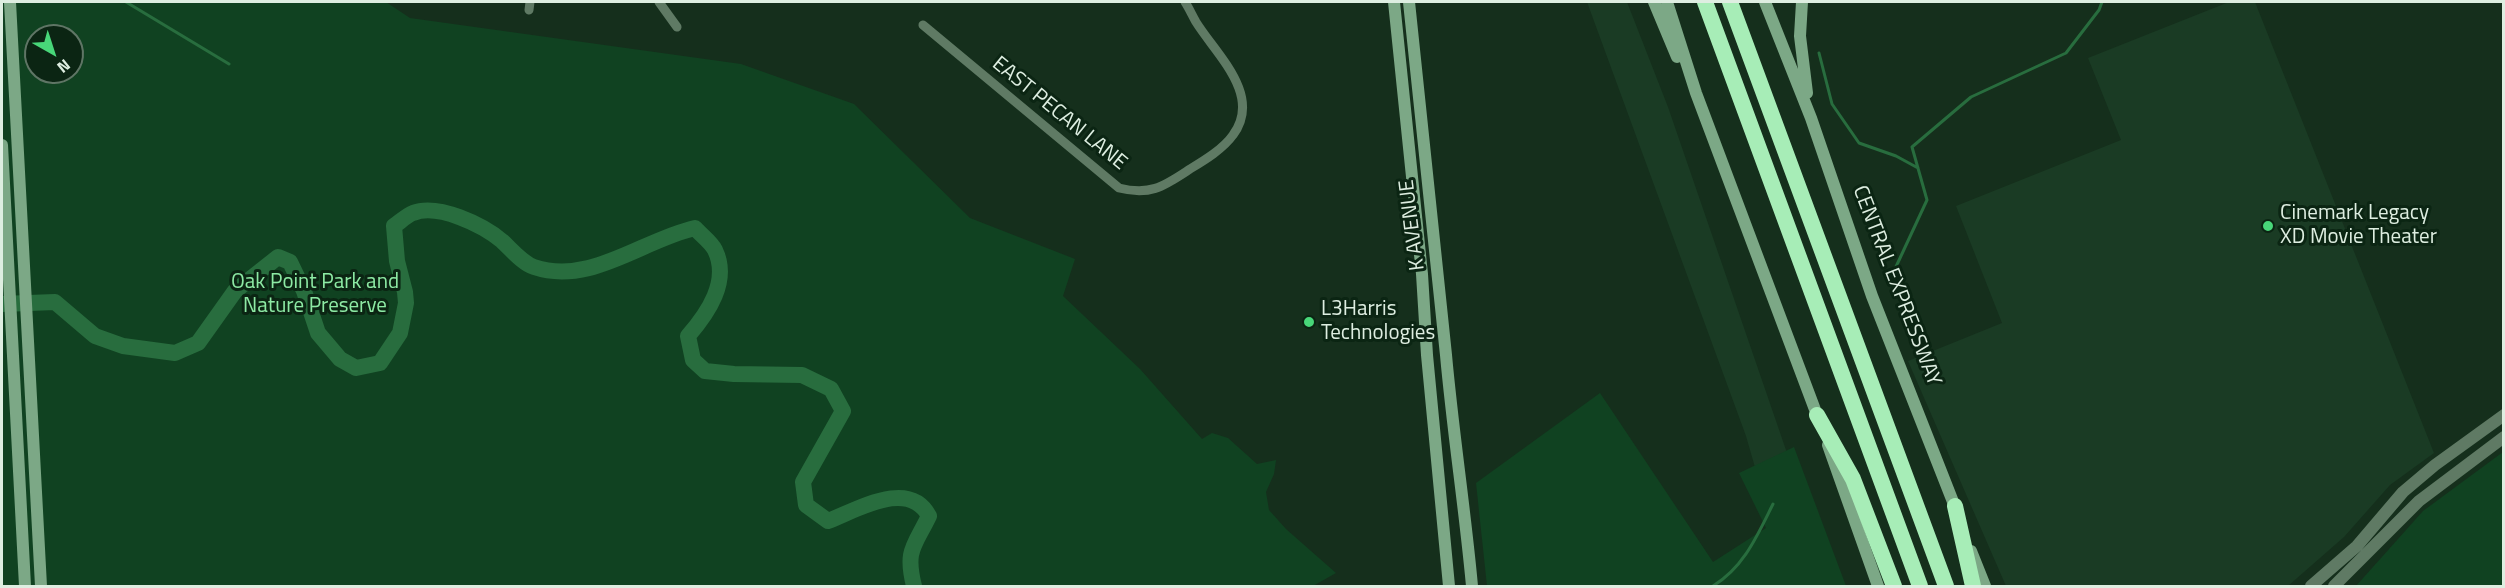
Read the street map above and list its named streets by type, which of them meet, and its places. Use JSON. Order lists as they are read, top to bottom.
{
  "streets": {
    "main road": ["K AVENUE", "CENTRAL EXPRESSWAY"],
    "street": ["EAST PECAN LANE"]
  },
  "parks": ["Oak Point Park and Nature Preserve"],
  "places": ["Cinemark Legacy XD Movie Theater", "L3Harris Technologies"],
  "north": "bottom right"
}
